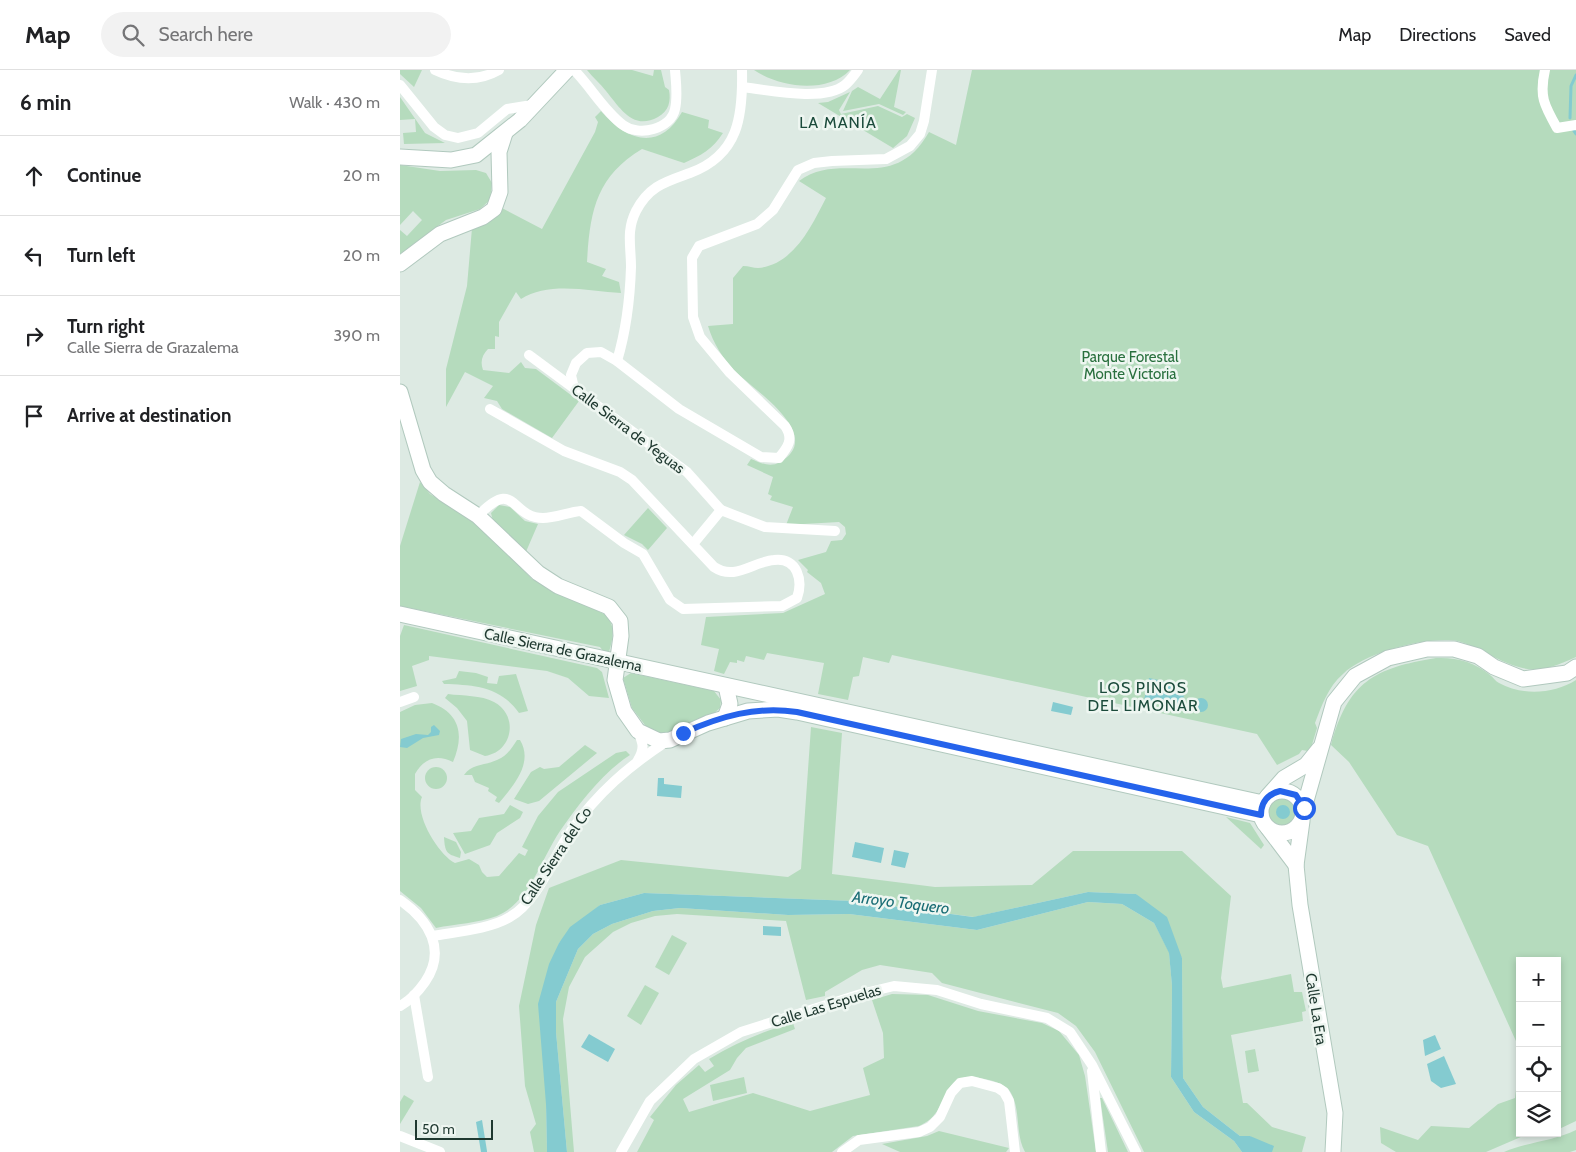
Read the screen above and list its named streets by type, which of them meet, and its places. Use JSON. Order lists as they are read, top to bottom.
{
  "streets": {
    "street": [
      "Calle Sierra de Yeguas",
      "Calle Sierra de Grazalema",
      "Calle Sierra del Co",
      "Calle Las Espuelas",
      "Calle La Era"
    ]
  },
  "crossings": [
    ["Calle Sierra de Grazalema", "Calle La Era"]
  ],
  "districts": ["LA MANÍA", "LOS PINOS DEL LIMONAR"],
  "water": ["Arroyo Toquero"],
  "parks": ["Parque Forestal Monte Victoria"],
  "scale_bar": "50 m",
  "page": {
    "header": "Map",
    "search": "Search here",
    "nav": ["Map", "Directions", "Saved"],
    "heading": ["6 min", "Walk · 430 m"],
    "list": [
      ["Continue", "20 m"],
      ["Turn left", "20 m"],
      ["Turn right", "Calle Sierra de Grazalema", "390 m"],
      "Arrive at destination"
    ],
    "map_buttons": ["+", "−"],
    "scale": "50 m"
  }
}
